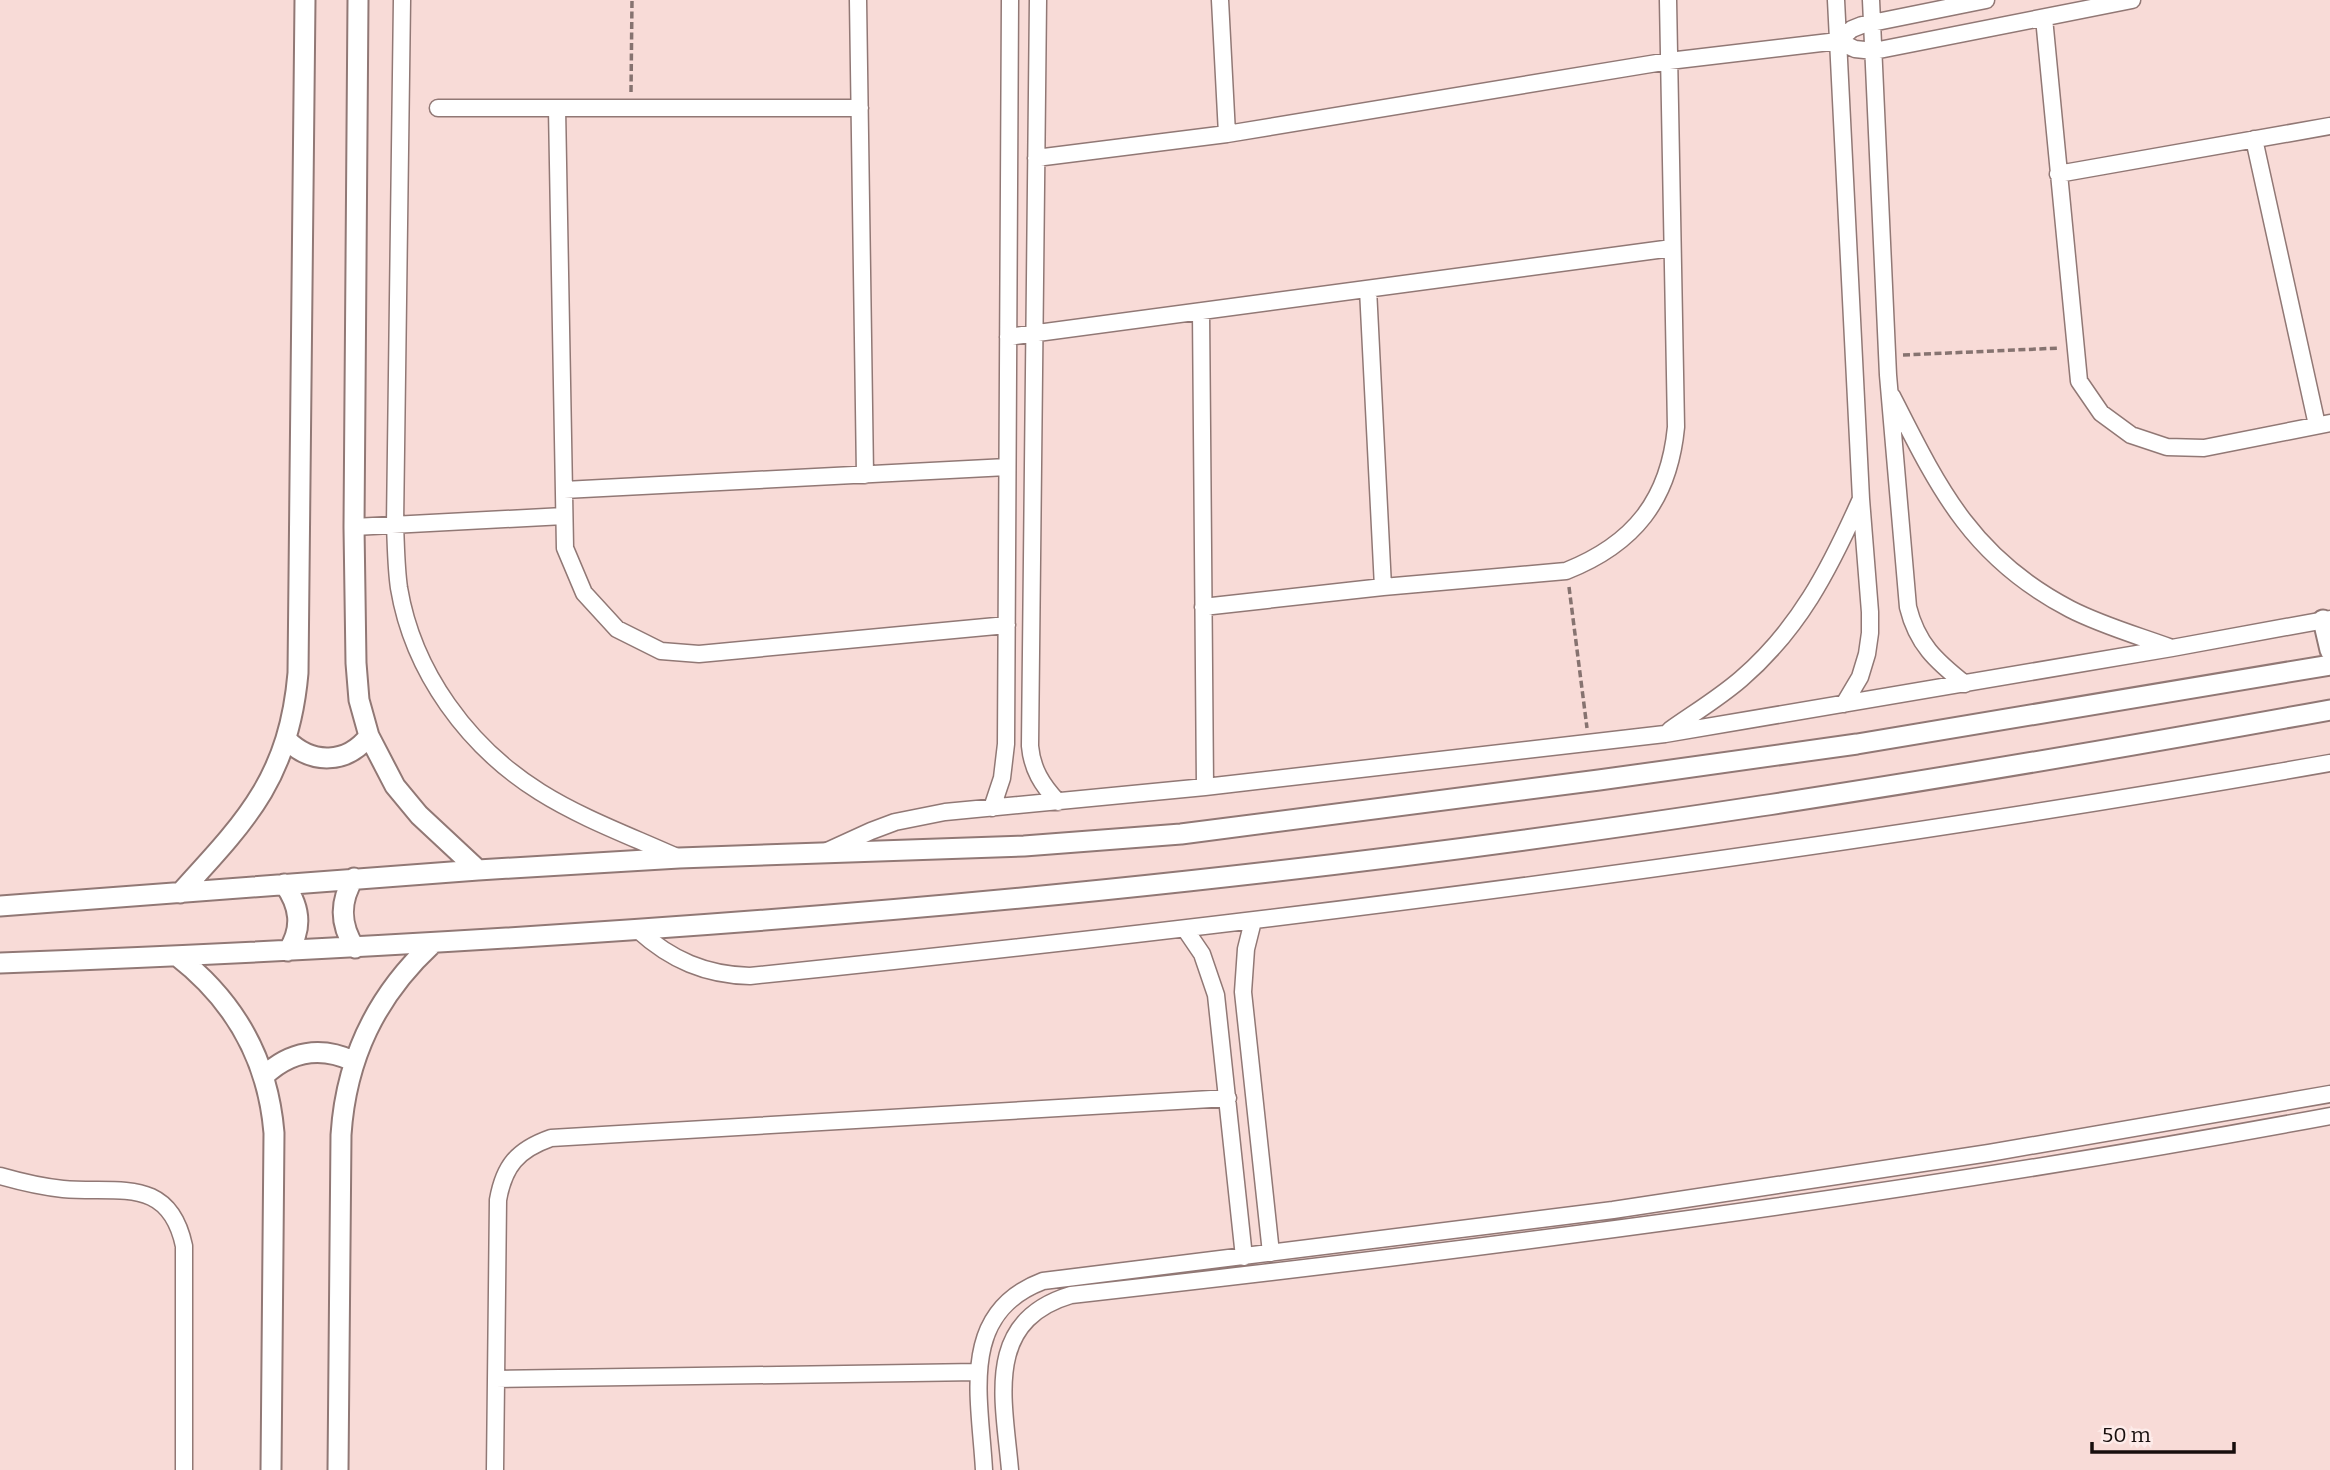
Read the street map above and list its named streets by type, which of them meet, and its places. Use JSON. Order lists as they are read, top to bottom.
{
  "scale_bar": "50 m"
}
